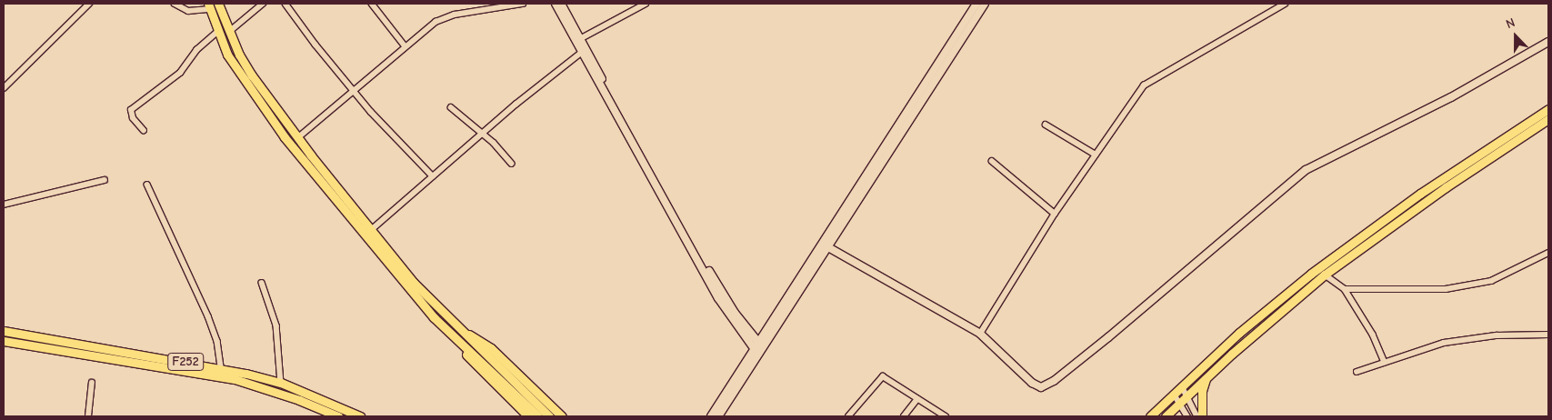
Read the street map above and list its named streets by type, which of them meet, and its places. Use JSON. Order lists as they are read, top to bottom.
{
  "streets": {
    "main road": ["F252"]
  },
  "north": "top"
}
